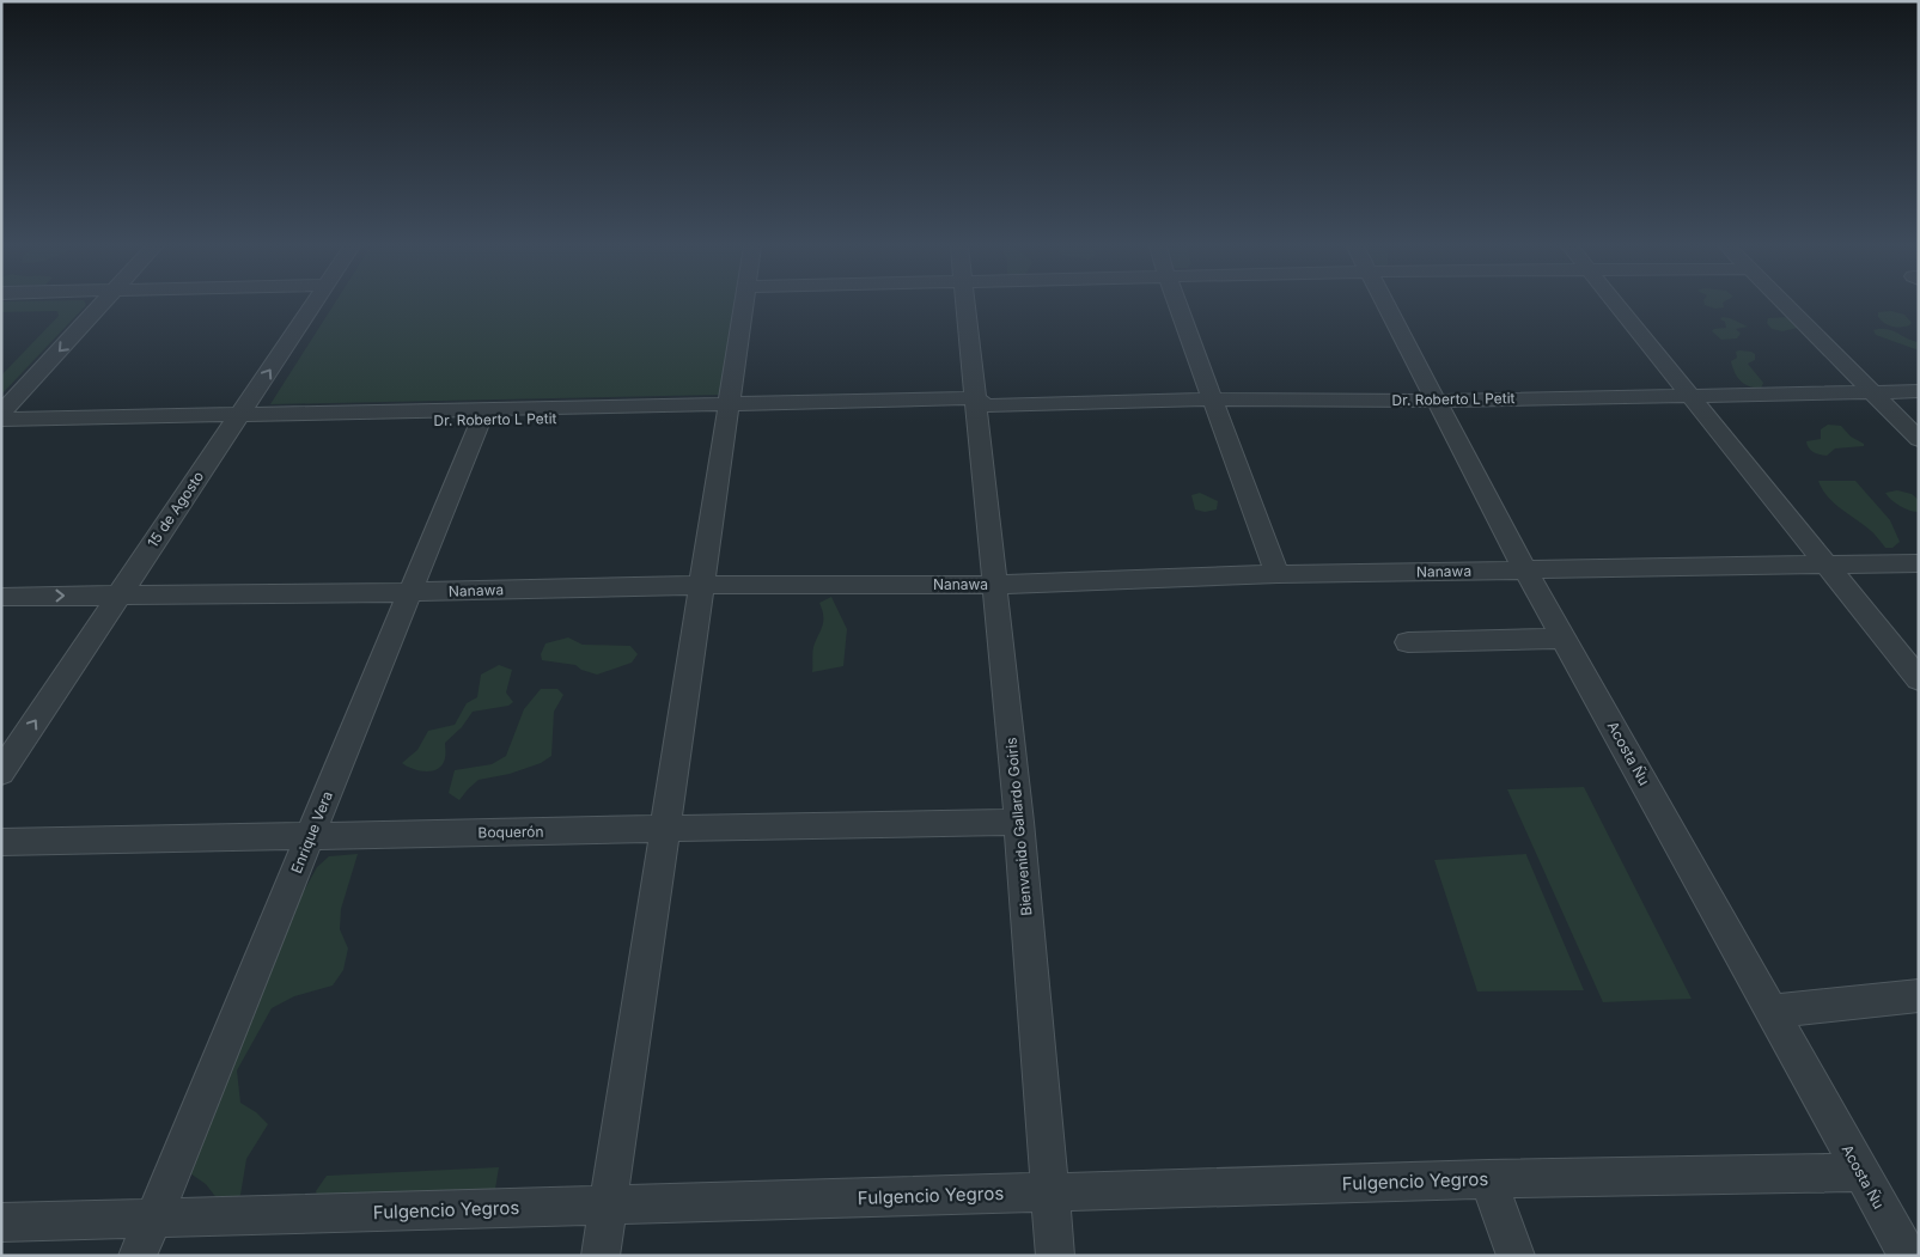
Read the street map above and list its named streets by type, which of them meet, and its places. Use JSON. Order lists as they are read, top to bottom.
{
  "streets": {
    "street": [
      "Dr. Roberto L Petit",
      "15 de Agosto",
      "Nanawa",
      "Acosta Ñu",
      "Bienvenido Gallardo Goiris",
      "Enrique Vera",
      "Boquerón",
      "Fulgencio Yegros"
    ]
  },
  "crossings": [
    ["Dr. Roberto L Petit", "15 de Agosto"],
    ["Dr. Roberto L Petit", "Acosta Ñu"],
    ["Dr. Roberto L Petit", "Bienvenido Gallardo Goiris"],
    ["Dr. Roberto L Petit", "Enrique Vera"],
    ["15 de Agosto", "Nanawa"],
    ["Nanawa", "Acosta Ñu"],
    ["Nanawa", "Bienvenido Gallardo Goiris"],
    ["Nanawa", "Enrique Vera"],
    ["Acosta Ñu", "Fulgencio Yegros"],
    ["Bienvenido Gallardo Goiris", "Boquerón"],
    ["Bienvenido Gallardo Goiris", "Fulgencio Yegros"],
    ["Enrique Vera", "Boquerón"],
    ["Enrique Vera", "Fulgencio Yegros"]
  ],
  "one_way": ["15 de Agosto"]
}
